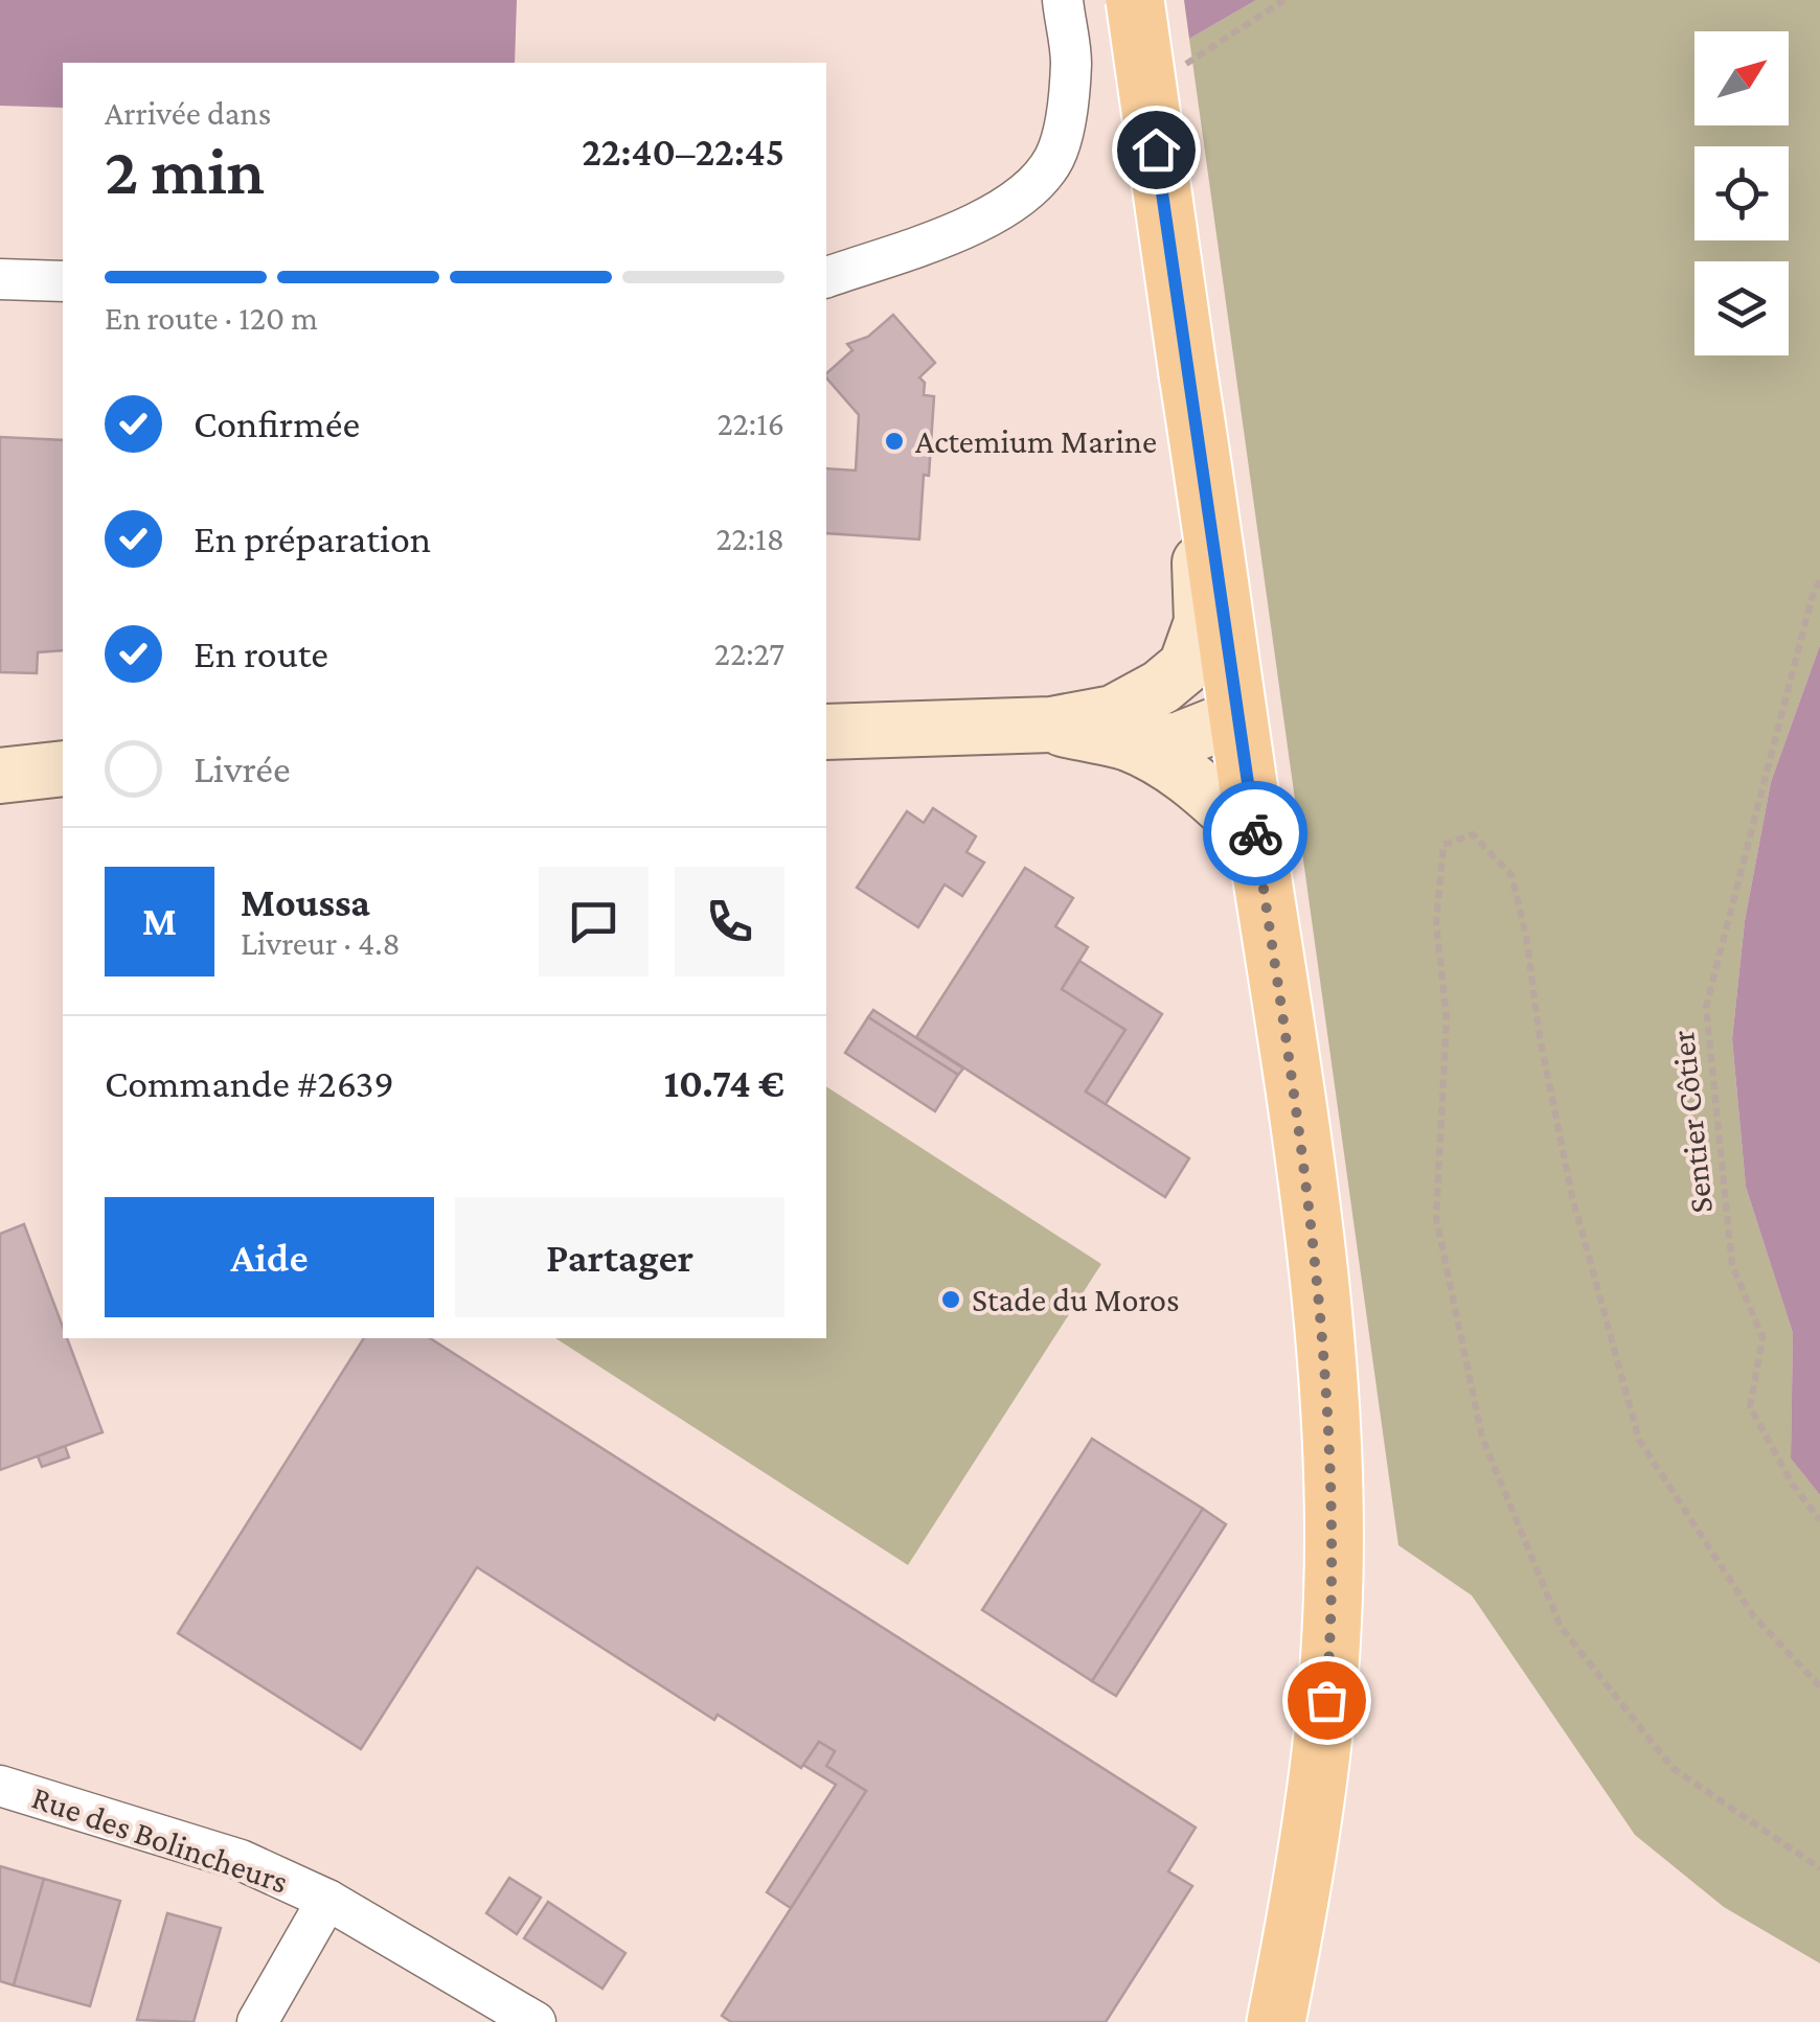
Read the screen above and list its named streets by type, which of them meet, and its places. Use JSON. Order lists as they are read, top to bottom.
{
  "streets": {
    "street": ["Rue des Bolincheurs"],
    "path": ["Sentier Côtier"]
  },
  "places": ["Actemium Marine", "Stade du Moros"],
  "north": "top right",
  "page": {
    "heading": ["2 min", "Arrivée dans", "22:40–22:45"],
    "panel": [
      "Moussa",
      "Livreur · 4.8",
      "Commande #2639",
      "10.74 €"
    ],
    "bar": "En route · 120 m",
    "list": [
      ["Confirmée", "22:16"],
      ["En préparation", "22:18"],
      ["En route", "22:27"],
      "Livrée"
    ],
    "round": "M",
    "buttons": ["Aide", "Partager"]
  }
}
